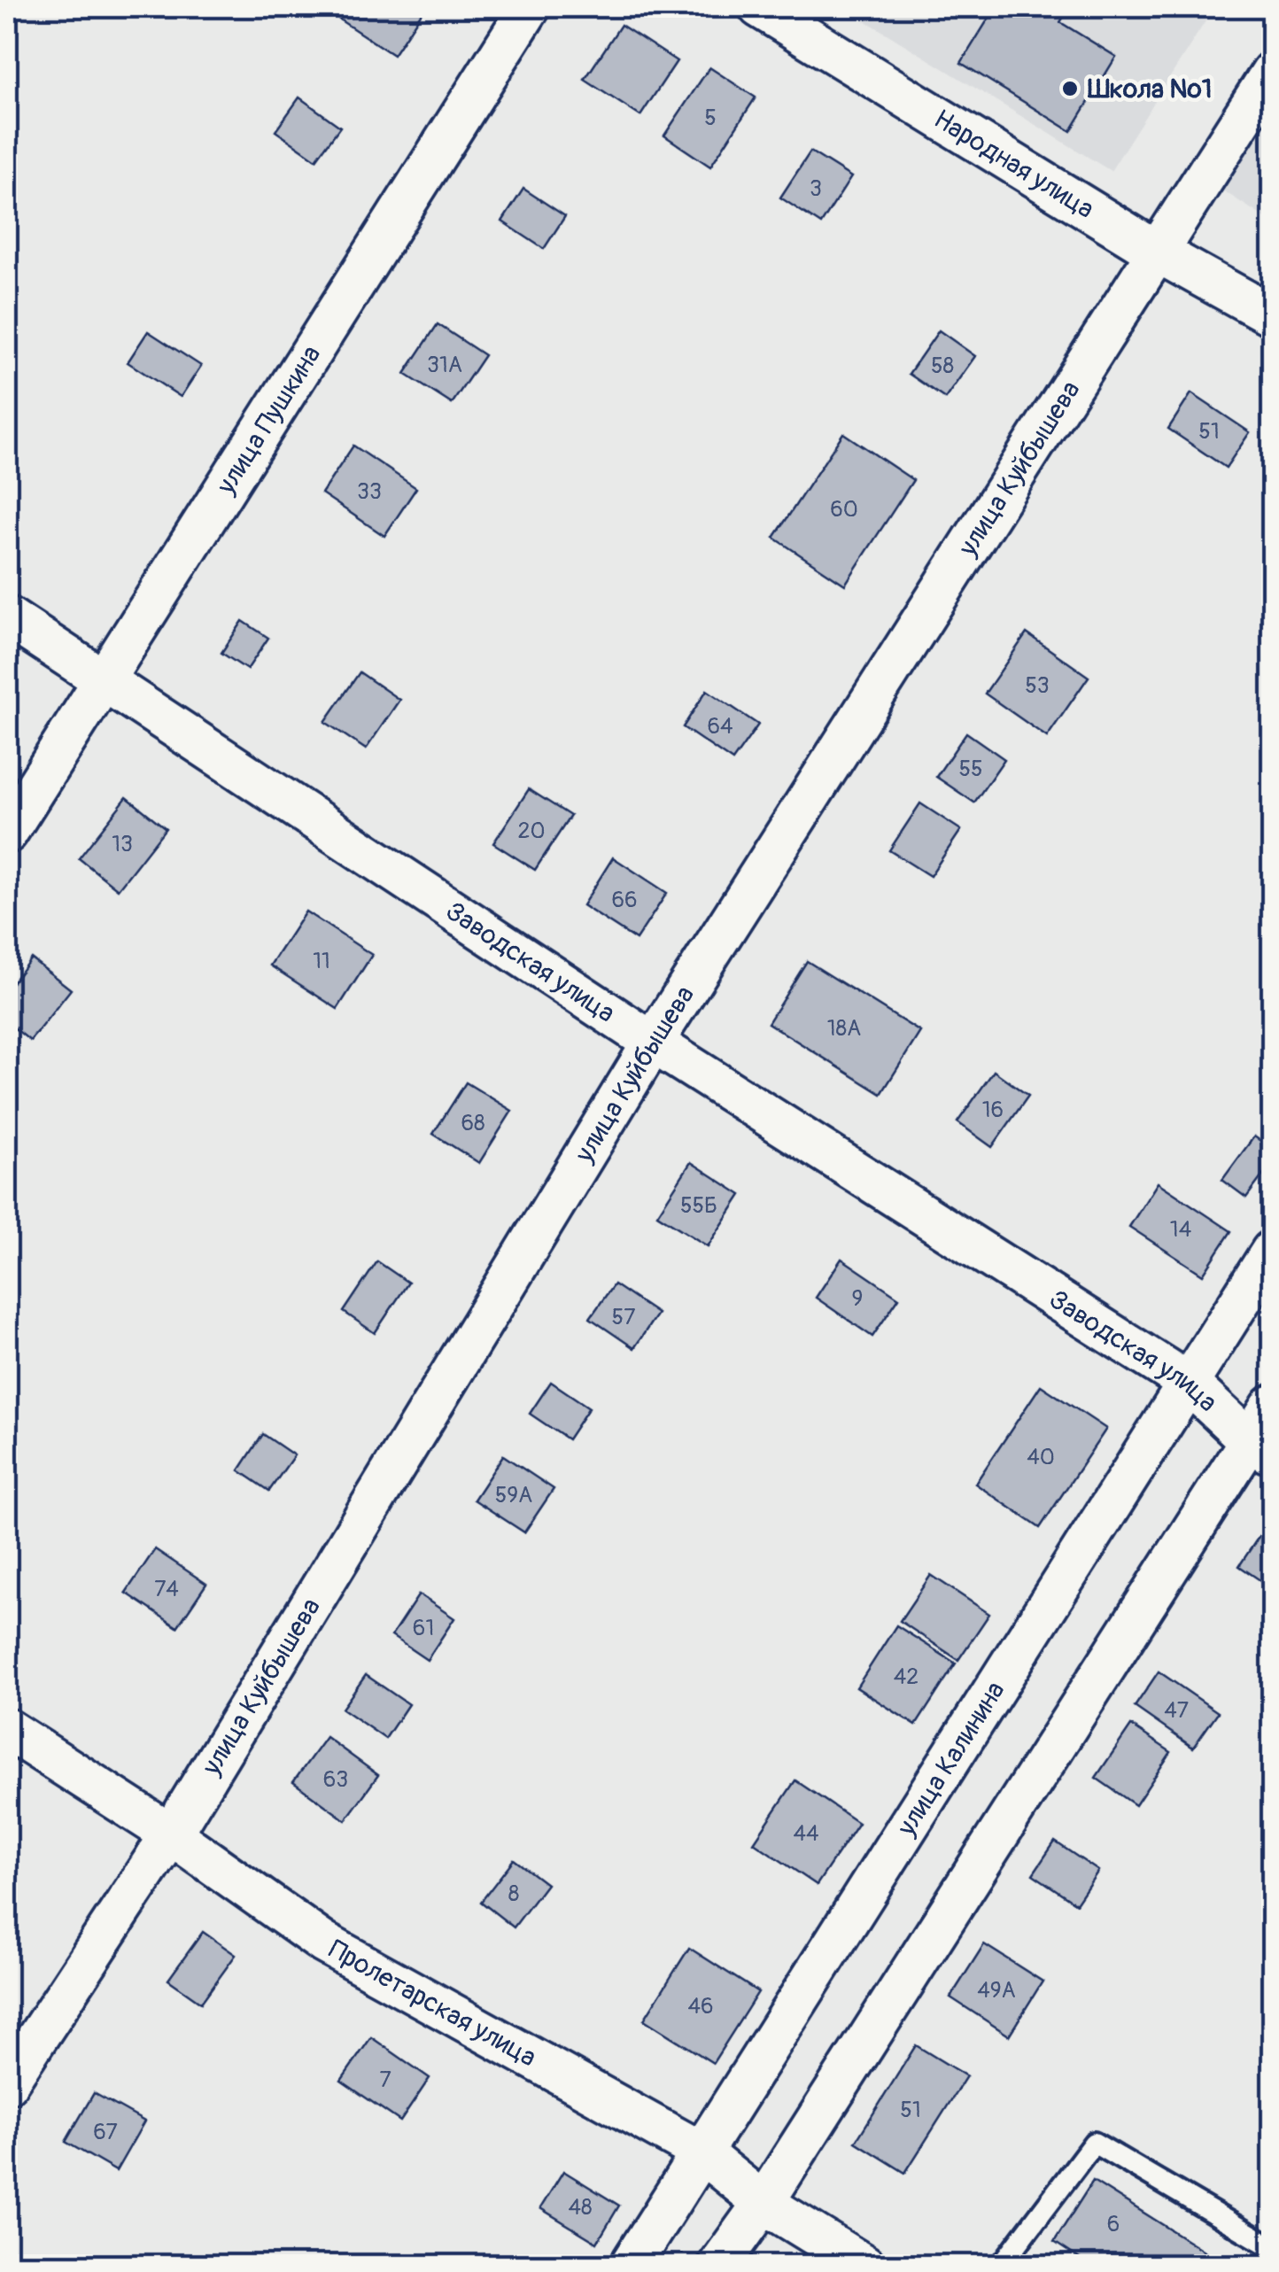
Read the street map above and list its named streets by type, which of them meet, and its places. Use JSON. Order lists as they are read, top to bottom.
{
  "streets": {
    "street": [
      "Народная улица",
      "улица Пушкина",
      "улица Куйбышева",
      "Заводская улица",
      "улица Калинина",
      "Пролетарская улица"
    ]
  },
  "crossings": [
    ["Народная улица", "улица Куйбышева"],
    ["улица Пушкина", "Заводская улица"],
    ["улица Куйбышева", "Заводская улица"],
    ["улица Куйбышева", "Пролетарская улица"],
    ["Заводская улица", "улица Калинина"],
    ["улица Калинина", "Пролетарская улица"]
  ],
  "places": ["Школа №1"],
  "house_numbers": [
    "5",
    "3",
    "31А",
    "58",
    "51",
    "33",
    "60",
    "53",
    "64",
    "55",
    "20",
    "13",
    "66",
    "11",
    "18А",
    "16",
    "68",
    "55Б",
    "14",
    "9",
    "57",
    "40",
    "59А",
    "74",
    "61",
    "42",
    "47",
    "63",
    "44",
    "8",
    "49А",
    "46",
    "7",
    "51",
    "67",
    "48",
    "6"
  ]
}
